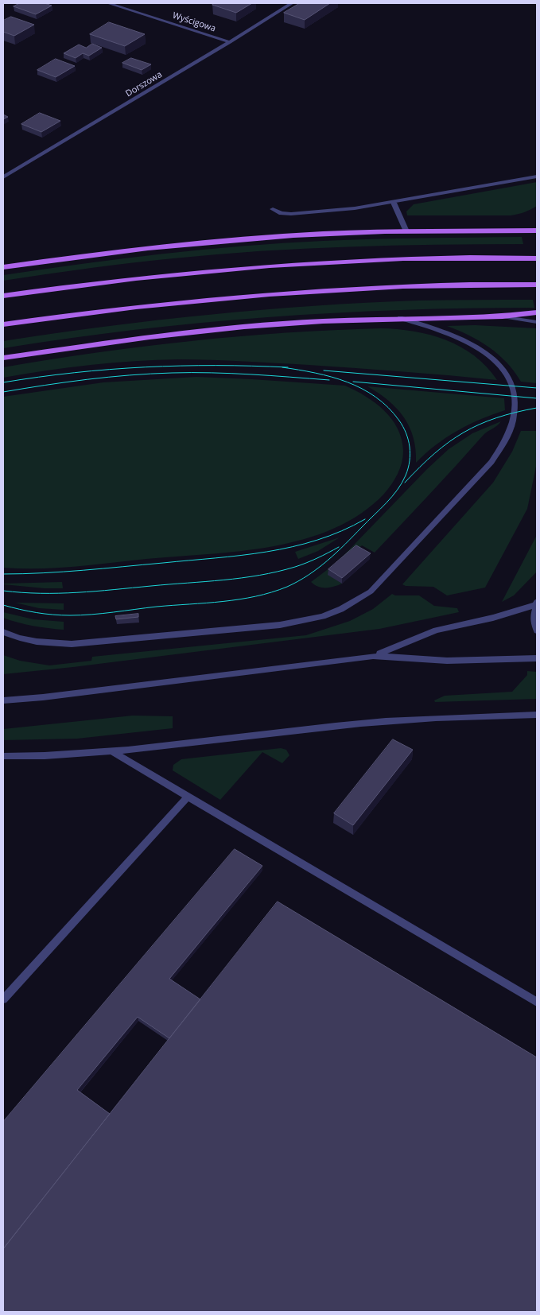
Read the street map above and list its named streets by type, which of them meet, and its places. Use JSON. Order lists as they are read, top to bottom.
{
  "streets": {
    "street": ["Wyścigowa", "Dorszowa"]
  },
  "crossings": [
    ["Wyścigowa", "Dorszowa"]
  ]
}
